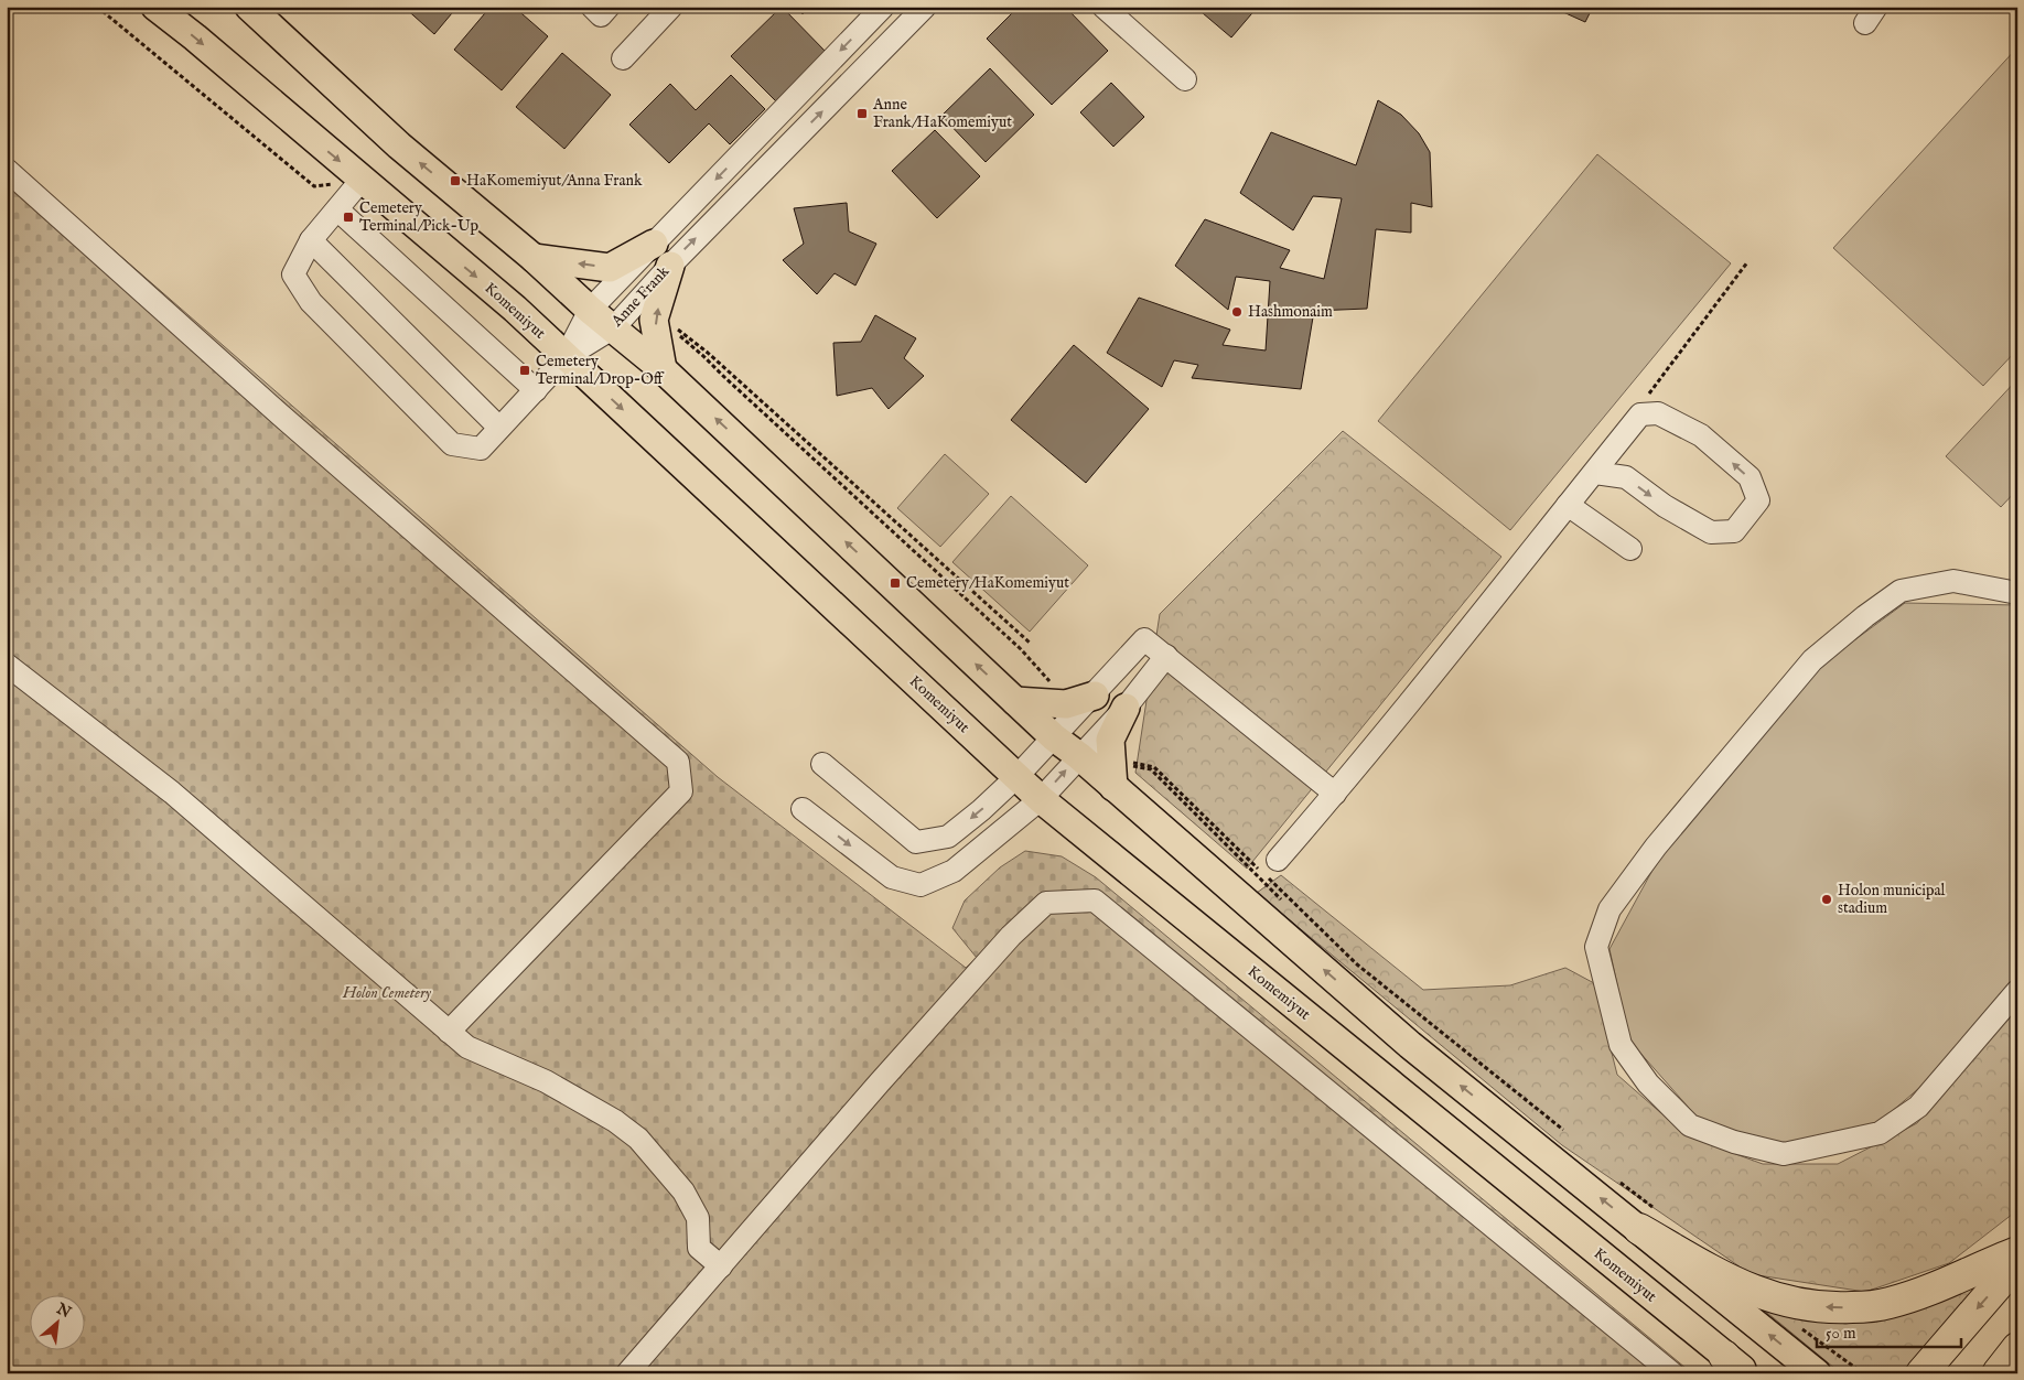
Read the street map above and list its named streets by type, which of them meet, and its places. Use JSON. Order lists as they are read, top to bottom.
{
  "streets": {
    "main road": ["Komemiyut"],
    "street": ["Anne Frank"]
  },
  "crossings": [
    ["Anne Frank", "Komemiyut"]
  ],
  "parks": ["Holon Cemetery"],
  "places": {
    "transit": [
      "Anne Frank/HaKomemiyut",
      "HaKomemiyut/Anna Frank",
      "Cemetery Terminal/Pick-Up",
      "Cemetery Terminal/Drop-Off",
      "Cemetery/HaKomemiyut"
    ],
    "other": ["Hashmonaim", "Holon municipal stadium"]
  },
  "scale_bar": "50 m",
  "north": "top right"
}
